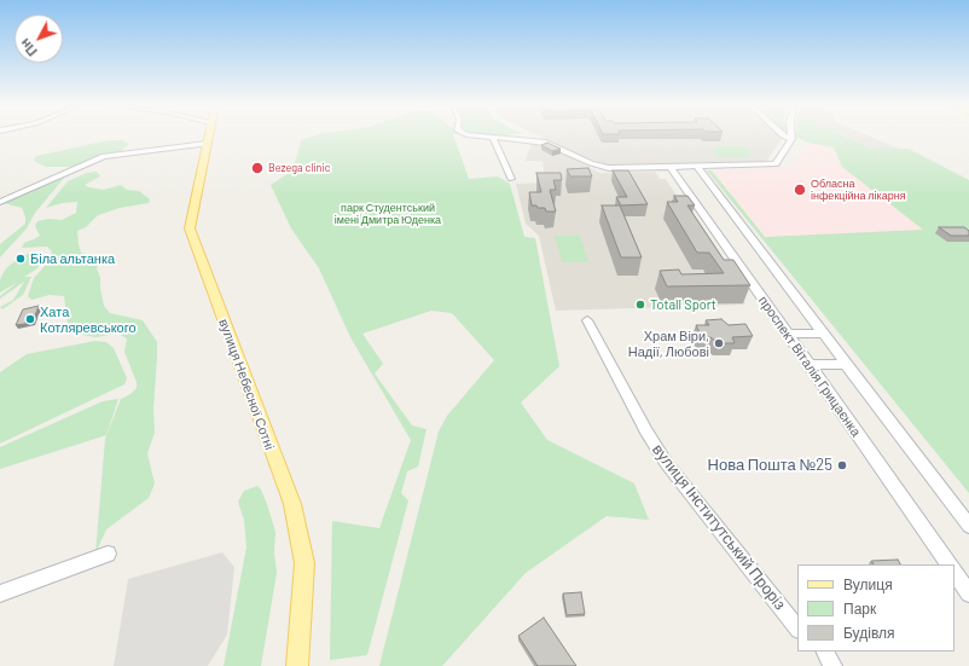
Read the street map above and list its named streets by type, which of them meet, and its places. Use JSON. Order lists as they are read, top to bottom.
{
  "streets": {
    "main road": ["вулиця Небесної Сотні"],
    "street": ["проспект Віталія Грицаєнка", "вулиця Інститутський Проріз"]
  },
  "parks": ["парк Студентський імені Дмитра Юденка"],
  "places": [
    "Bezega clinic",
    "Обласна інфекційна лікарня",
    "Біла альтанка",
    "Totall Sport",
    "Хата Котляревського",
    "Храм Віри, Надії, Любові",
    "Нова Пошта №25"
  ],
  "legend": ["Вулиця", "Парк", "Будівля"],
  "north": "bottom left"
}
